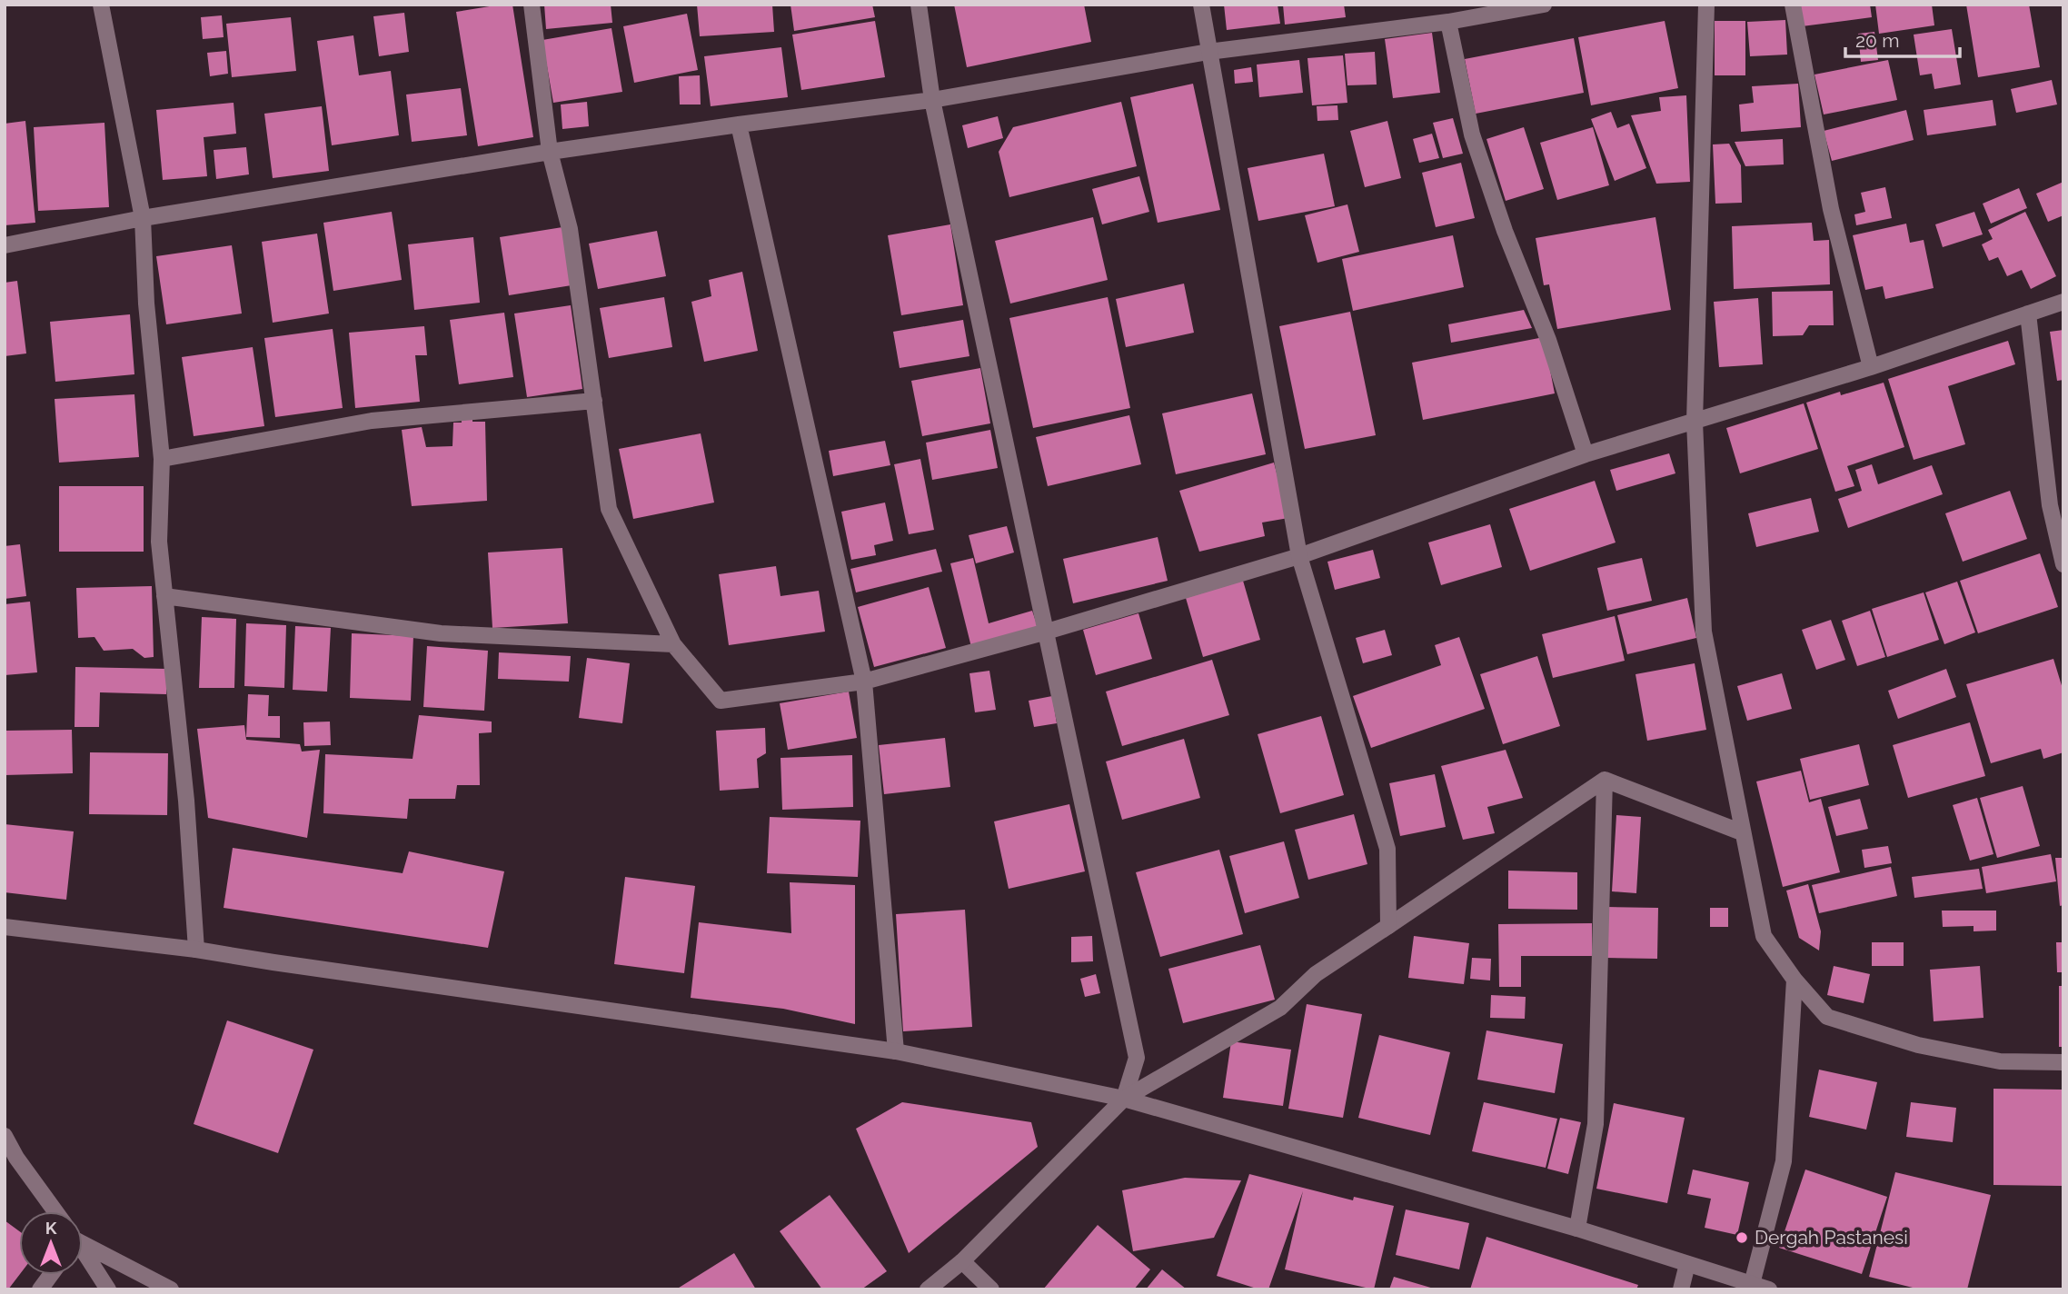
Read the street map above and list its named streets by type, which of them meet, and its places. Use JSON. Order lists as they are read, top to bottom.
{
  "places": ["Dergah Pastanesi"],
  "scale_bar": "20 m",
  "north": "top"
}
